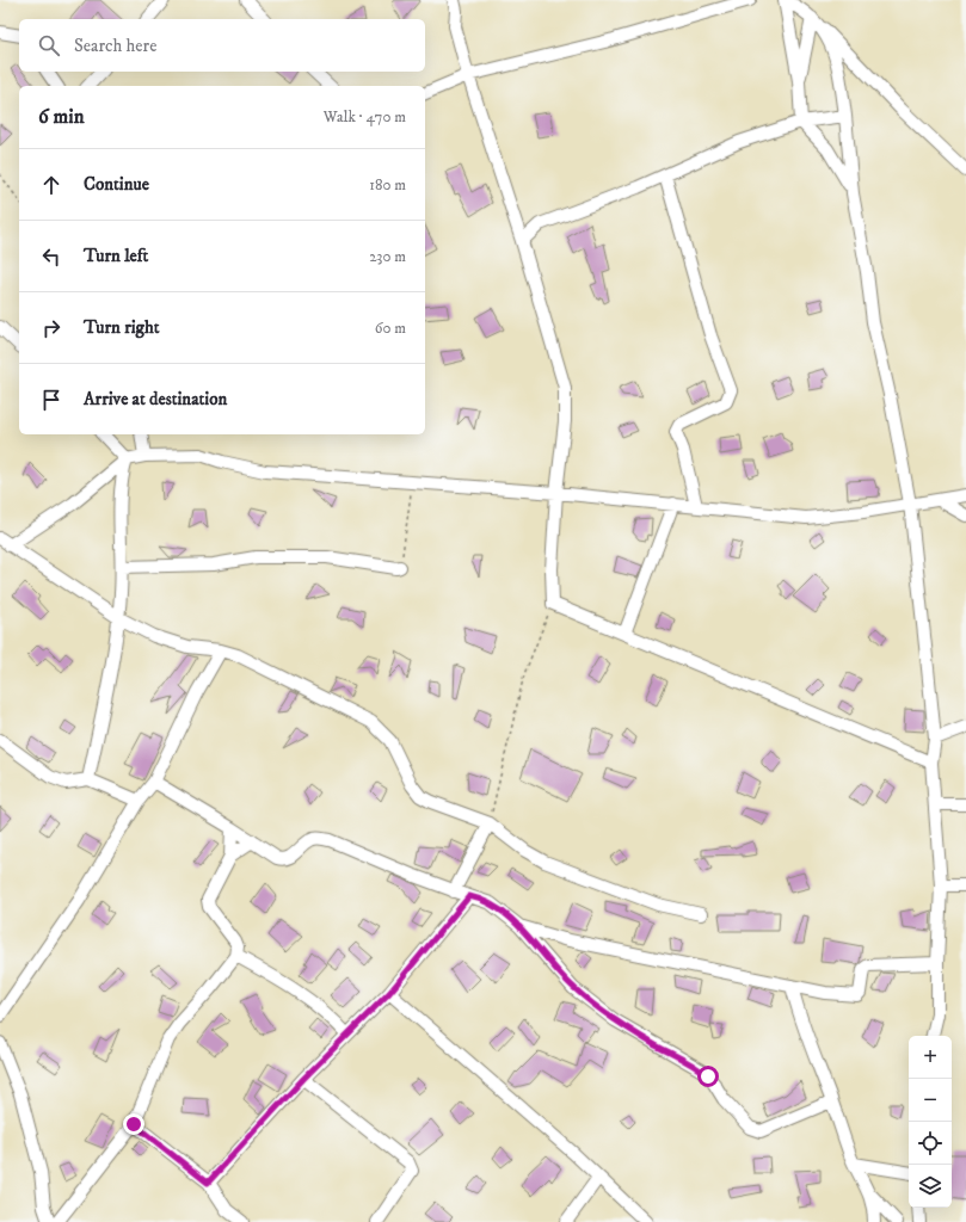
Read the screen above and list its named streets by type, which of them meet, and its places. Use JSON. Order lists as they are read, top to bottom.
{
  "page": {
    "search": "Search here",
    "heading": ["6 min", "Walk · 470 m"],
    "list": [
      ["Continue", "180 m"],
      ["Turn left", "230 m"],
      ["Turn right", "60 m"],
      "Arrive at destination"
    ],
    "map_buttons": ["+", "−"]
  }
}
